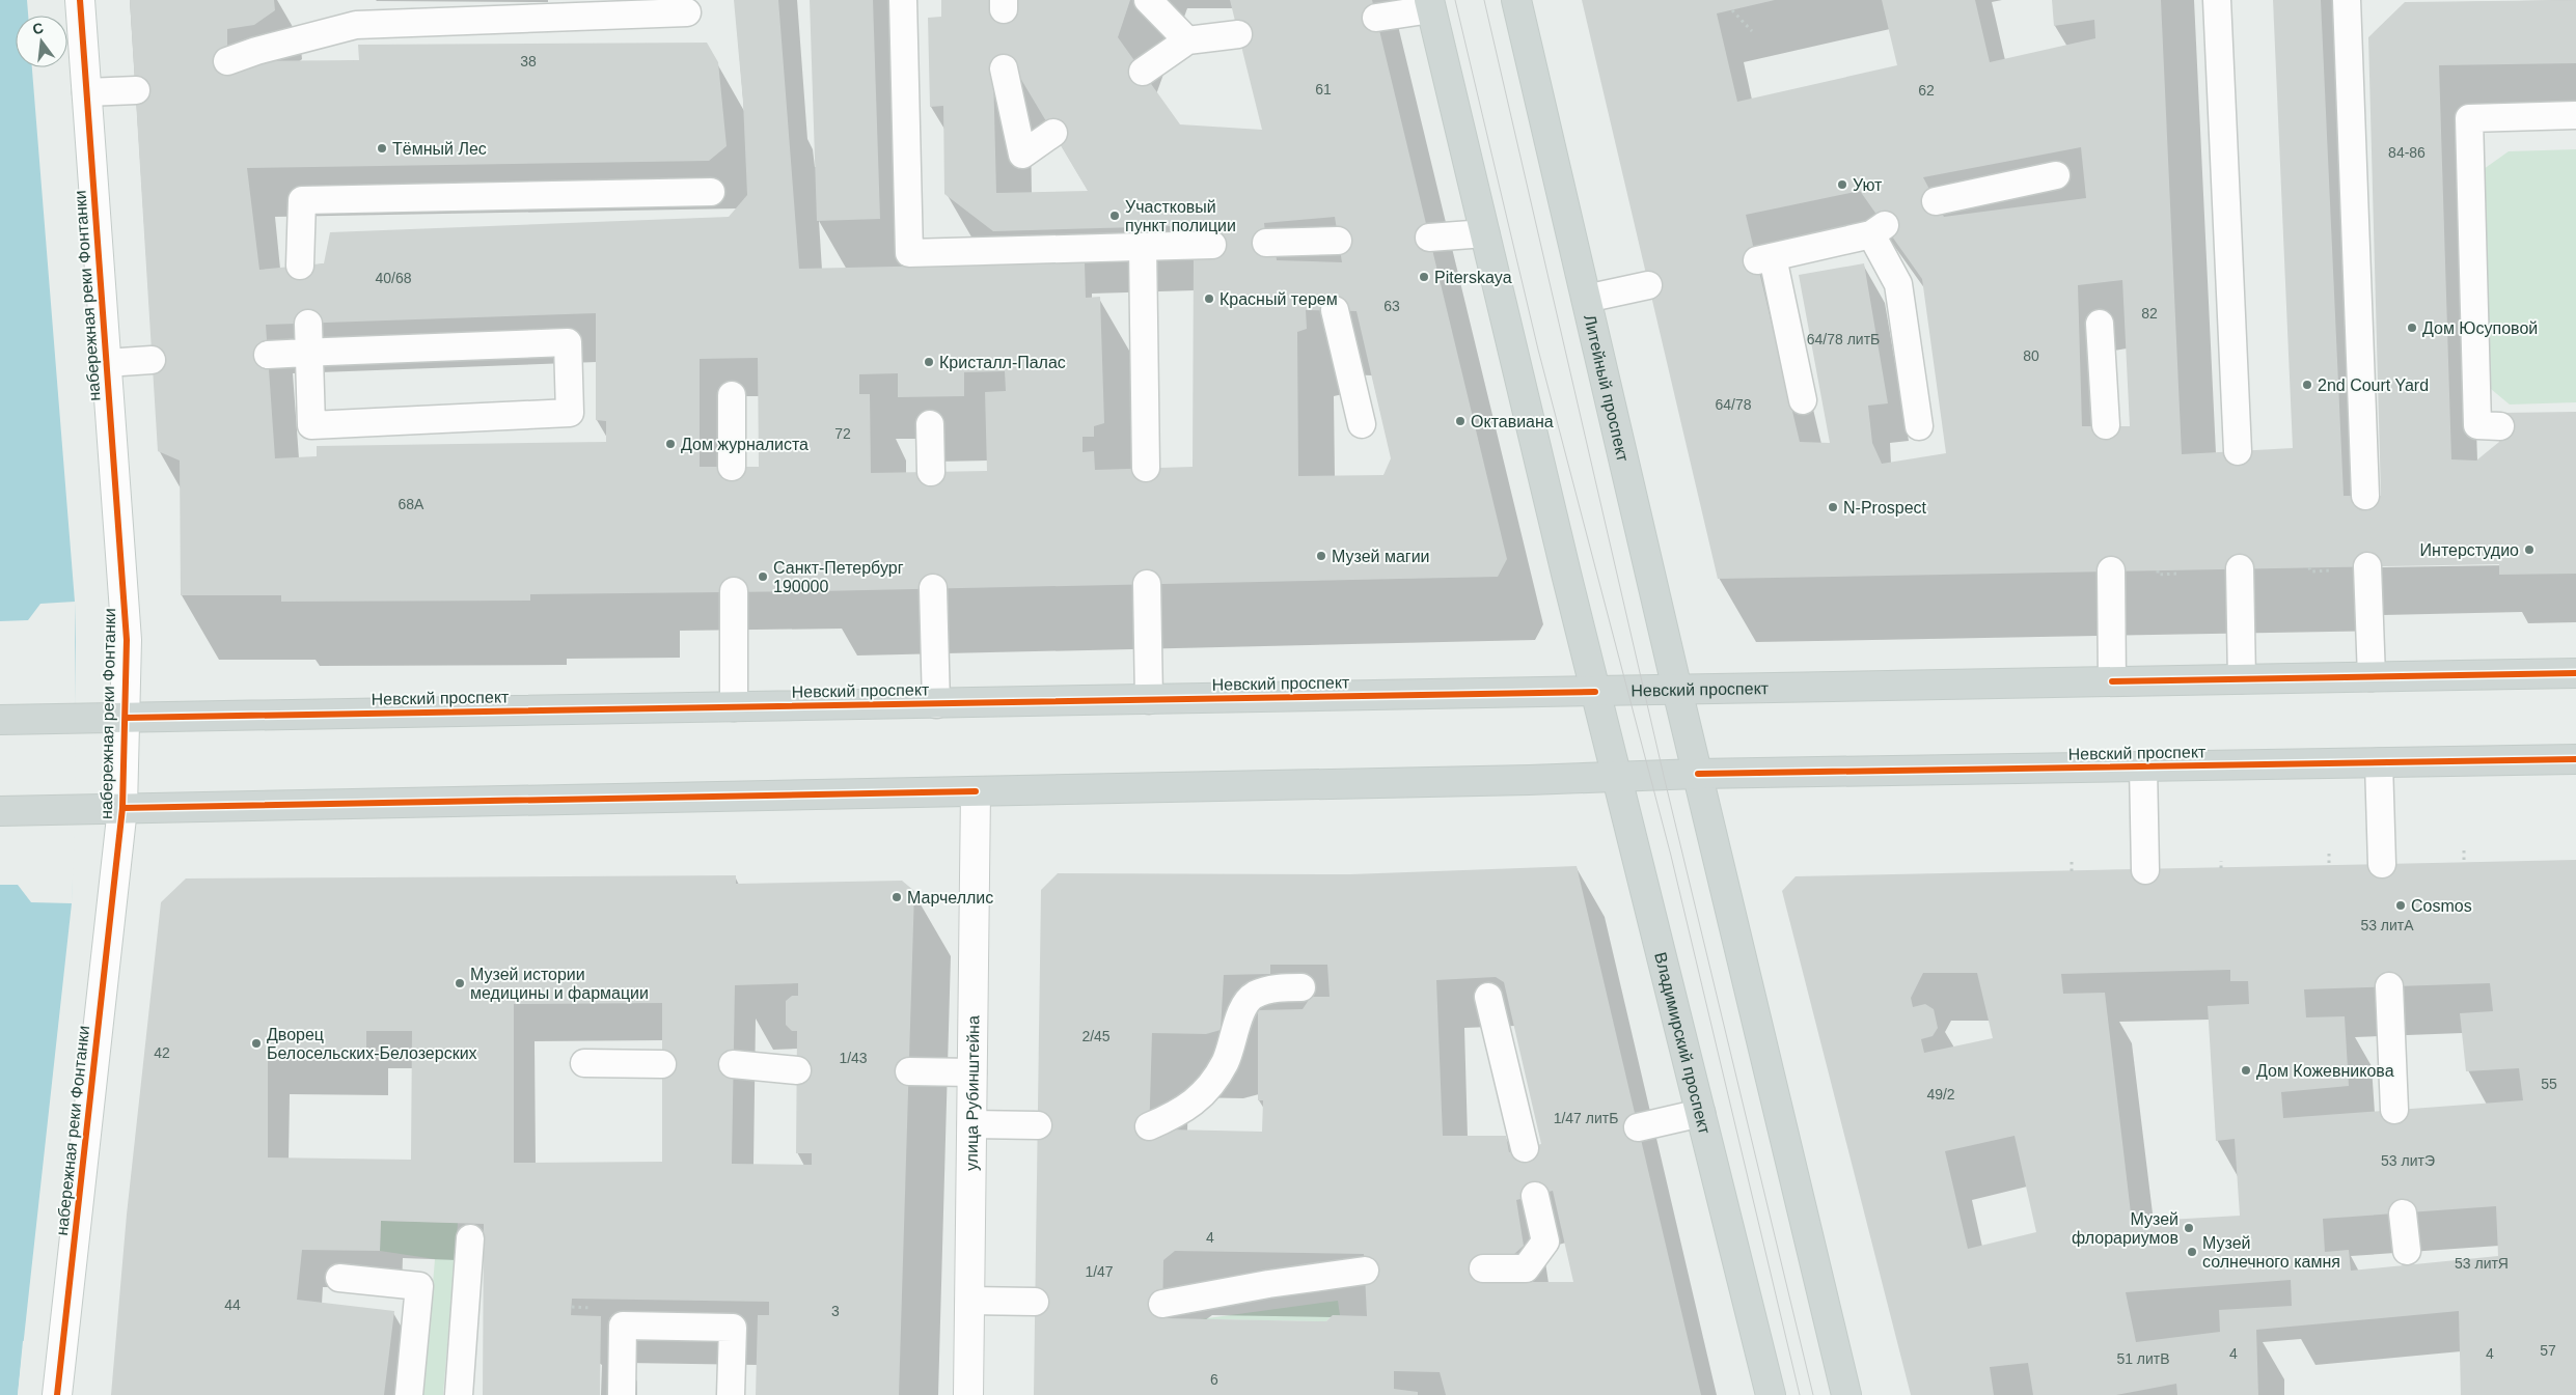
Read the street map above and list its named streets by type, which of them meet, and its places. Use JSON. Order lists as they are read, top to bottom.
{
  "streets": {
    "main road": [
      "набережная реки Фонтанки",
      "Литейный проспект",
      "Невский проспект",
      "Владимирский проспект",
      "улица Рубинштейна"
    ]
  },
  "crossings": [
    ["набережная реки Фонтанки", "Невский проспект"],
    ["Литейный проспект", "Невский проспект"],
    ["Невский проспект", "Владимирский проспект"],
    ["Невский проспект", "улица Рубинштейна"]
  ],
  "places": [
    "Тёмный Лес",
    "Уют",
    "Участковый пункт полиции",
    "Piterskaya",
    "Красный терем",
    "Дом Юсуповой",
    "Кристалл-Палас",
    "2nd Court Yard",
    "Октавиана",
    "Дом журналиста",
    "N-Prospect",
    "Интерстудио",
    "Музей магии",
    "Санкт-Петербург 190000",
    "Марчеллис",
    "Cosmos",
    "Музей истории медицины и фармации",
    "Дворец Белосельских-Белозерских",
    "Дом Кожевникова",
    "Музей флорариумов",
    "Музей солнечного камня"
  ],
  "house_numbers": [
    "38",
    "61",
    "62",
    "84-86",
    "40/68",
    "63",
    "82",
    "64/78 литБ",
    "80",
    "64/78",
    "72",
    "68А",
    "53 литА",
    "2/45",
    "42",
    "1/43",
    "55",
    "49/2",
    "1/47 литБ",
    "53 литЭ",
    "4",
    "53 литЯ",
    "1/47",
    "44",
    "3",
    "57",
    "4",
    "4",
    "51 литВ",
    "6"
  ],
  "north": "top"
}
